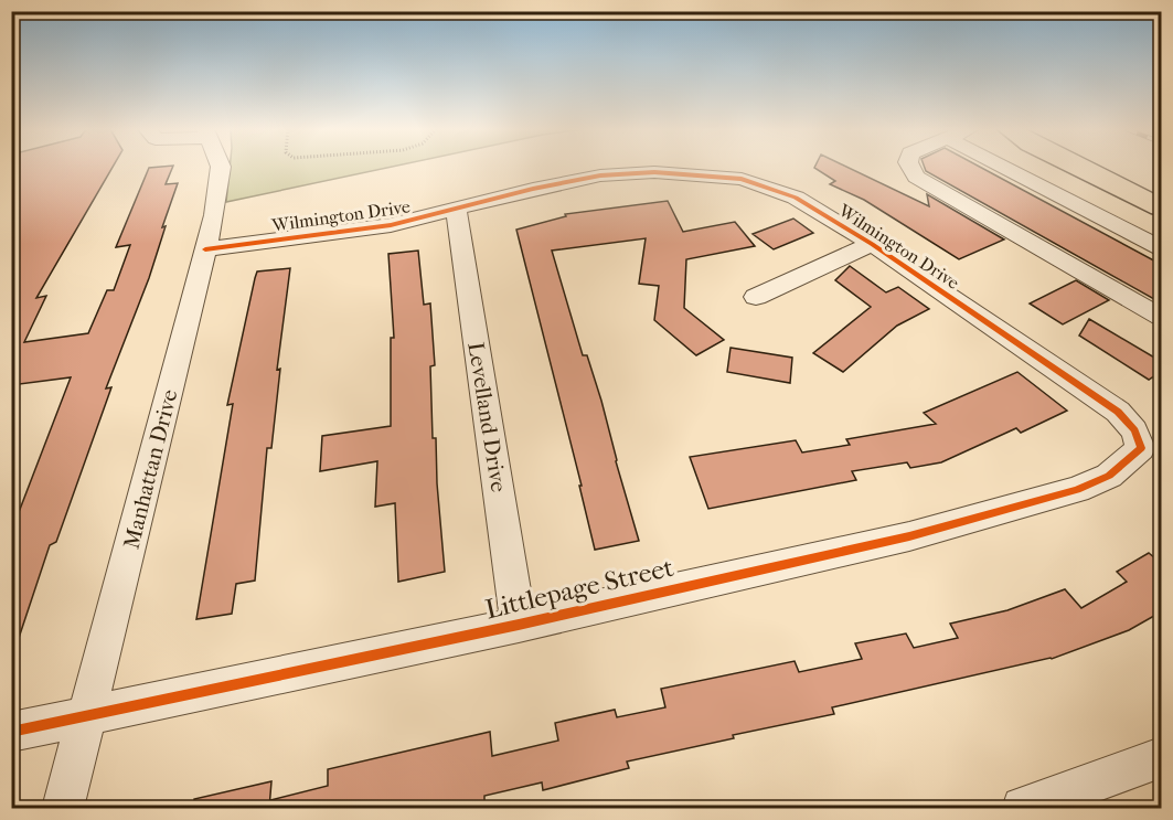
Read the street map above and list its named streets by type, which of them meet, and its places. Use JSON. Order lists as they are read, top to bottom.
{
  "streets": {
    "street": [
      "Wilmington Drive",
      "Levelland Drive",
      "Manhattan Drive",
      "Littlepage Street"
    ]
  },
  "crossings": [
    ["Wilmington Drive", "Levelland Drive"],
    ["Wilmington Drive", "Manhattan Drive"],
    ["Wilmington Drive", "Littlepage Street"],
    ["Levelland Drive", "Littlepage Street"],
    ["Manhattan Drive", "Littlepage Street"]
  ]
}
